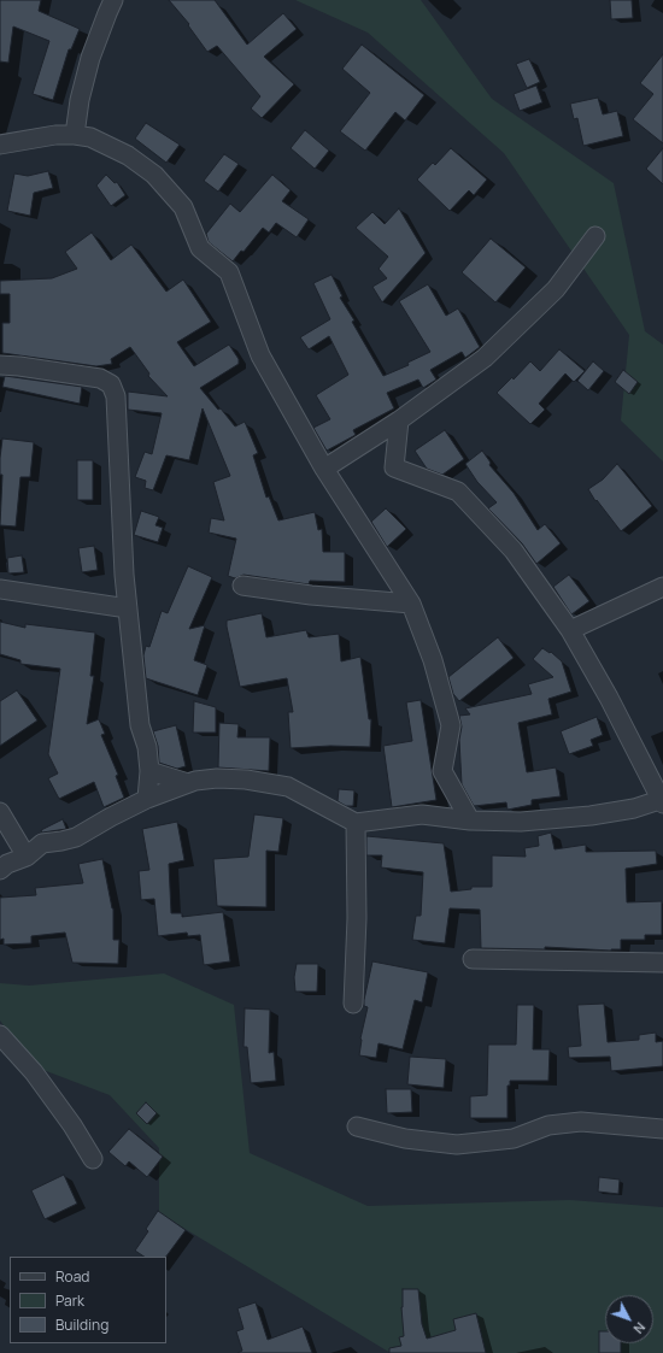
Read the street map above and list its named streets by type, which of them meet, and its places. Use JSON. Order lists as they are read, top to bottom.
{
  "legend": ["Road", "Park", "Building"],
  "north": "bottom right"
}
